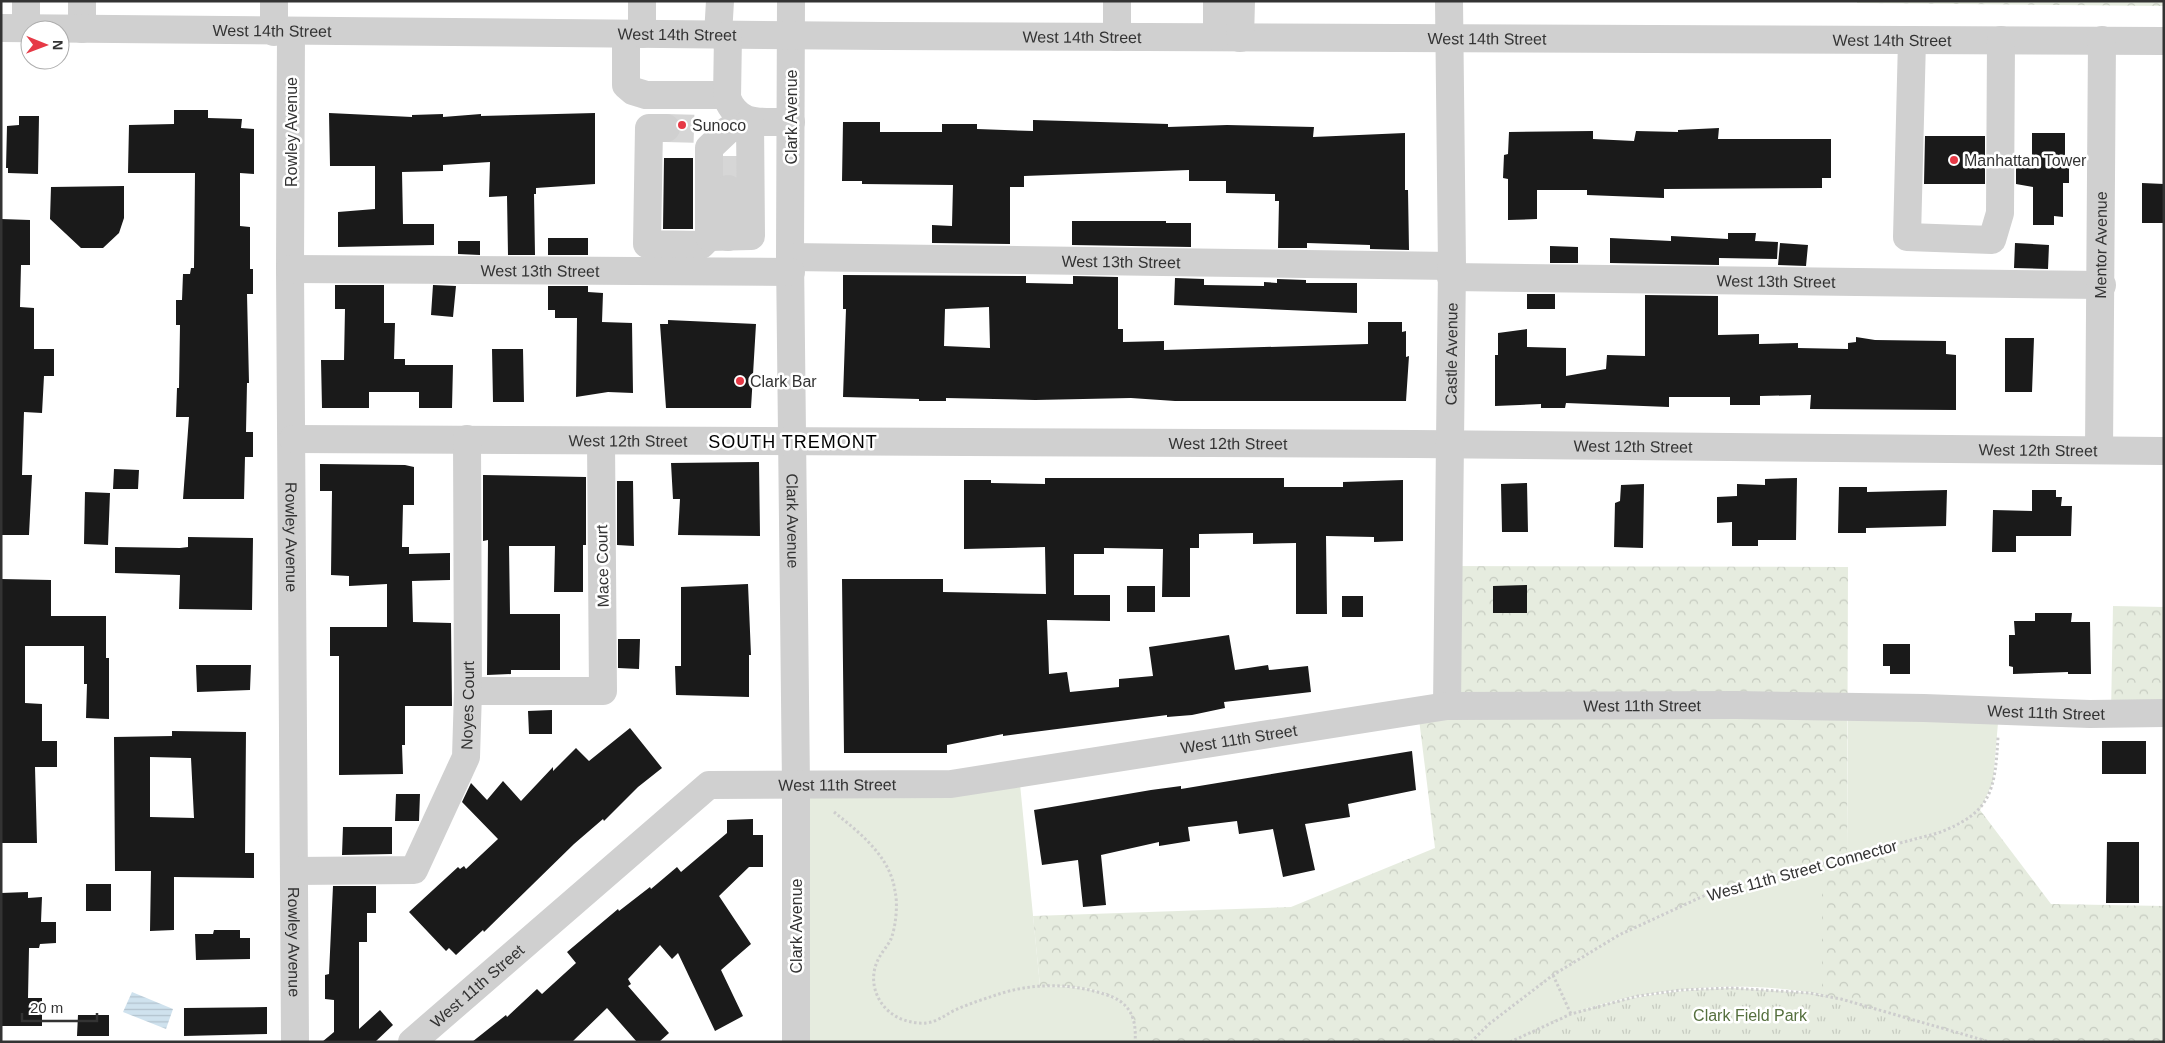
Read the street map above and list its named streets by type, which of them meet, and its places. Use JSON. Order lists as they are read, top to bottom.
{
  "streets": {
    "street": [
      "West 14th Street",
      "Clark Avenue",
      "Rowley Avenue",
      "Mentor Avenue",
      "West 13th Street",
      "Castle Avenue",
      "West 12th Street",
      "Mace Court",
      "West 11th Street",
      "Noyes Court"
    ],
    "path": ["West 11th Street Connector"]
  },
  "crossings": [
    ["West 14th Street", "Clark Avenue"],
    ["West 14th Street", "Rowley Avenue"],
    ["West 14th Street", "Mentor Avenue"],
    ["West 14th Street", "Castle Avenue"],
    ["Clark Avenue", "West 13th Street"],
    ["Clark Avenue", "West 12th Street"],
    ["Clark Avenue", "West 11th Street"],
    ["Rowley Avenue", "West 13th Street"],
    ["Rowley Avenue", "West 12th Street"],
    ["Rowley Avenue", "Noyes Court"],
    ["Mentor Avenue", "West 13th Street"],
    ["Mentor Avenue", "West 12th Street"],
    ["West 13th Street", "Castle Avenue"],
    ["Castle Avenue", "West 12th Street"],
    ["Castle Avenue", "West 11th Street"],
    ["West 12th Street", "Mace Court"],
    ["West 12th Street", "Noyes Court"],
    ["Mace Court", "Noyes Court"]
  ],
  "districts": ["SOUTH TREMONT"],
  "parks": ["Clark Field Park"],
  "places": ["Sunoco", "Manhattan Tower", "Clark Bar"],
  "scale_bar": "20 m",
  "north": "right"
}
